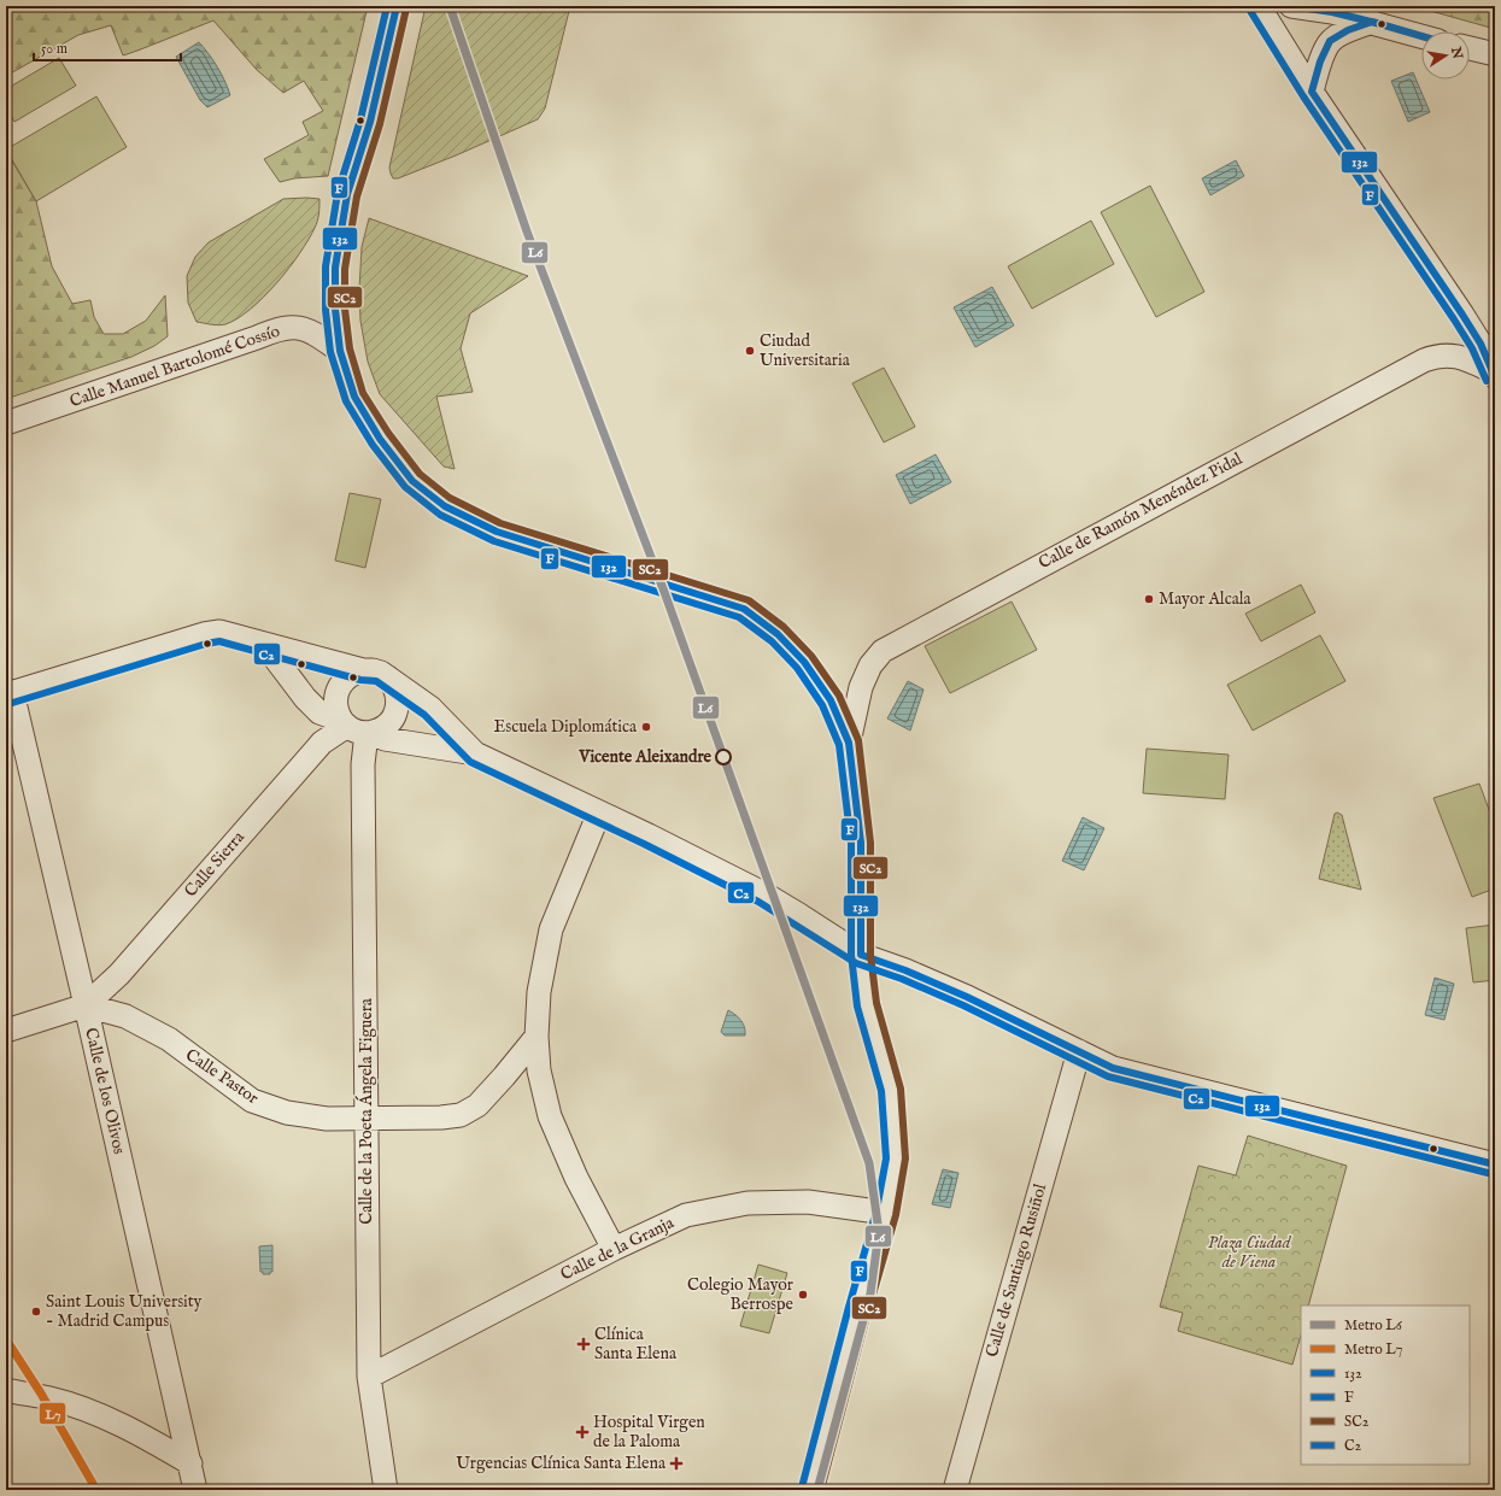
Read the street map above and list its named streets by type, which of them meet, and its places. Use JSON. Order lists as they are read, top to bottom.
{
  "streets": {
    "street": [
      "Calle Manuel Bartolomé Cossío",
      "Calle de Ramón Menéndez Pidal",
      "Calle Sierra",
      "Calle Pastor",
      "Calle de los Olivos",
      "Calle de la Poeta Ángela Figuera",
      "Calle de la Granja",
      "Calle de Santiago Rusiñol"
    ]
  },
  "crossings": [
    ["Calle Sierra", "Calle Pastor"],
    ["Calle Sierra", "Calle de los Olivos"],
    ["Calle Sierra", "Calle de la Poeta Ángela Figuera"],
    ["Calle Pastor", "Calle de los Olivos"],
    ["Calle Pastor", "Calle de la Poeta Ángela Figuera"],
    ["Calle de la Poeta Ángela Figuera", "Calle de la Granja"]
  ],
  "parks": ["Plaza Ciudad de Viena"],
  "places": {
    "other": [
      "Ciudad Universitaria",
      "Mayor Alcala",
      "Escuela Diplomática",
      "Vicente Aleixandre",
      "Colegio Mayor Berrospe",
      "Saint Louis University - Madrid Campus"
    ],
    "health": ["Clínica Santa Elena", "Hospital Virgen de la Paloma", "Urgencias Clínica Santa Elena"]
  },
  "lines": [
    "metro line L6",
    "transit line 132",
    "transit line F",
    "transit line SC2",
    "transit line C2",
    "metro line L7"
  ],
  "legend": [
    "Metro L6",
    "Metro L7",
    "132",
    "F",
    "SC2",
    "C2"
  ],
  "scale_bar": "50 m",
  "north": "right"
}
